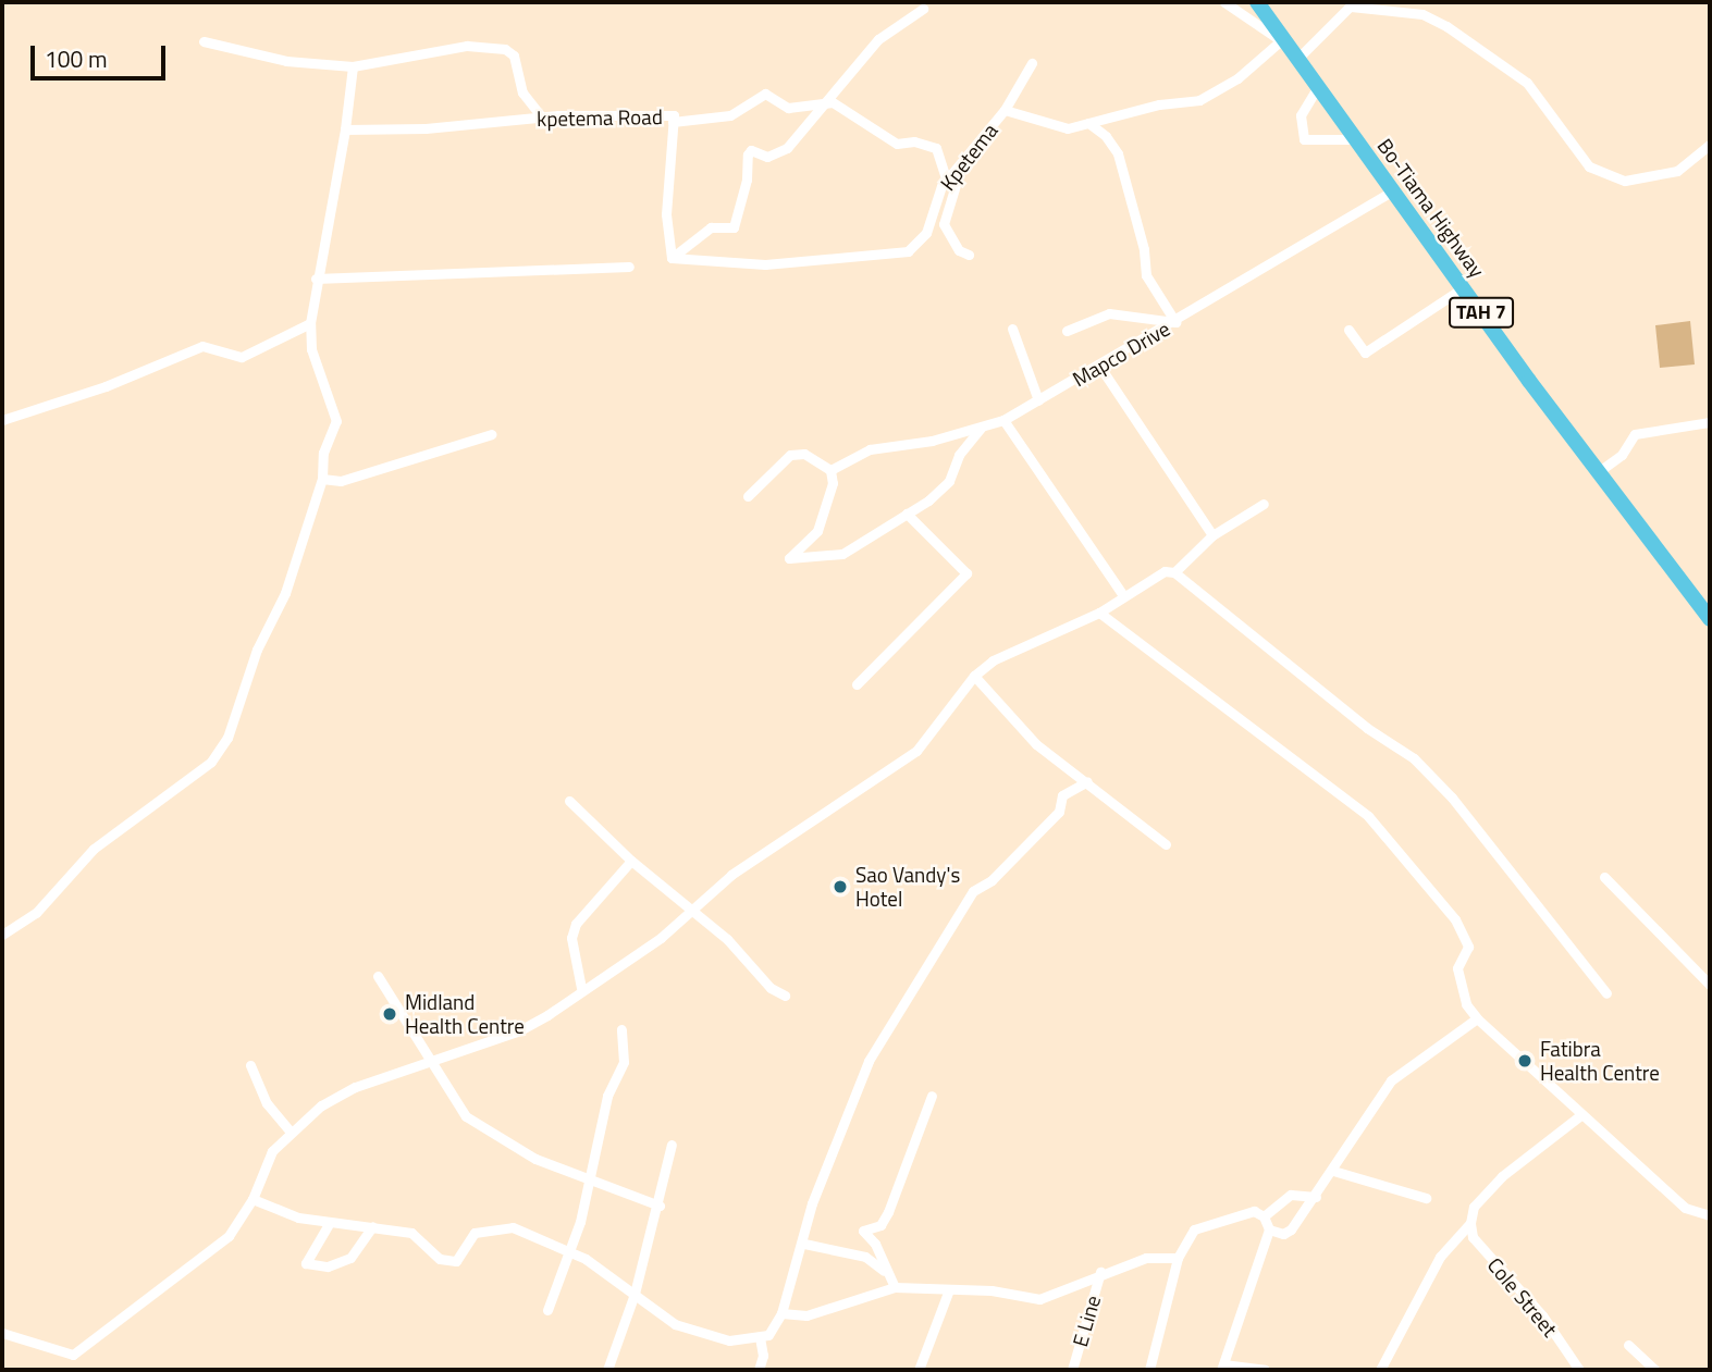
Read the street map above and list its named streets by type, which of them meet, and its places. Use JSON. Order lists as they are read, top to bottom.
{
  "streets": {
    "highway": ["Bo-Tiama Highway", "TAH 7"],
    "street": [
      "kpetema Road",
      "Kpetema",
      "Mapco Drive",
      "Cole Street",
      "E Line"
    ]
  },
  "crossings": [
    ["kpetema Road", "Kpetema"],
    ["Bo-Tiama Highway", "Mapco Drive"]
  ],
  "places": ["Sao Vandy's Hotel", "Midland Health Centre", "Fatibra Health Centre"],
  "scale_bar": "100 m"
}
